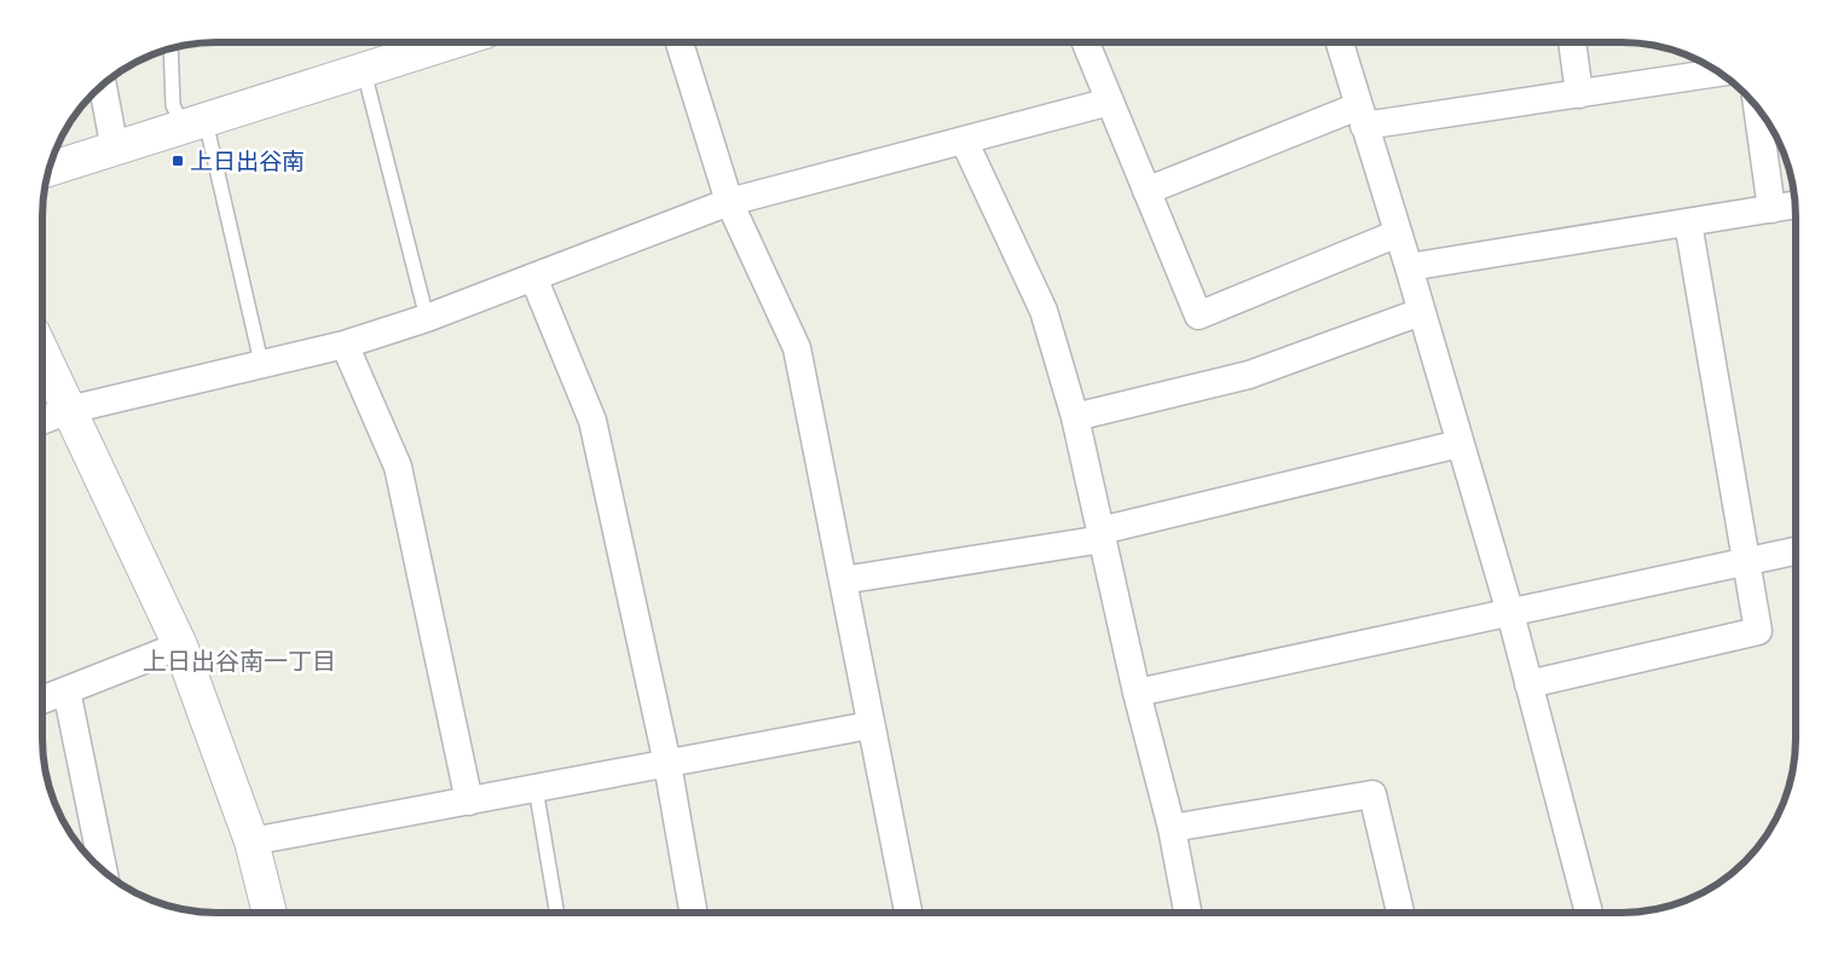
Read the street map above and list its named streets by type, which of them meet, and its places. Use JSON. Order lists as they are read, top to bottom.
{
  "districts": ["上日出谷南一丁目"],
  "places": {
    "transit": ["上日出谷南"]
  }
}
